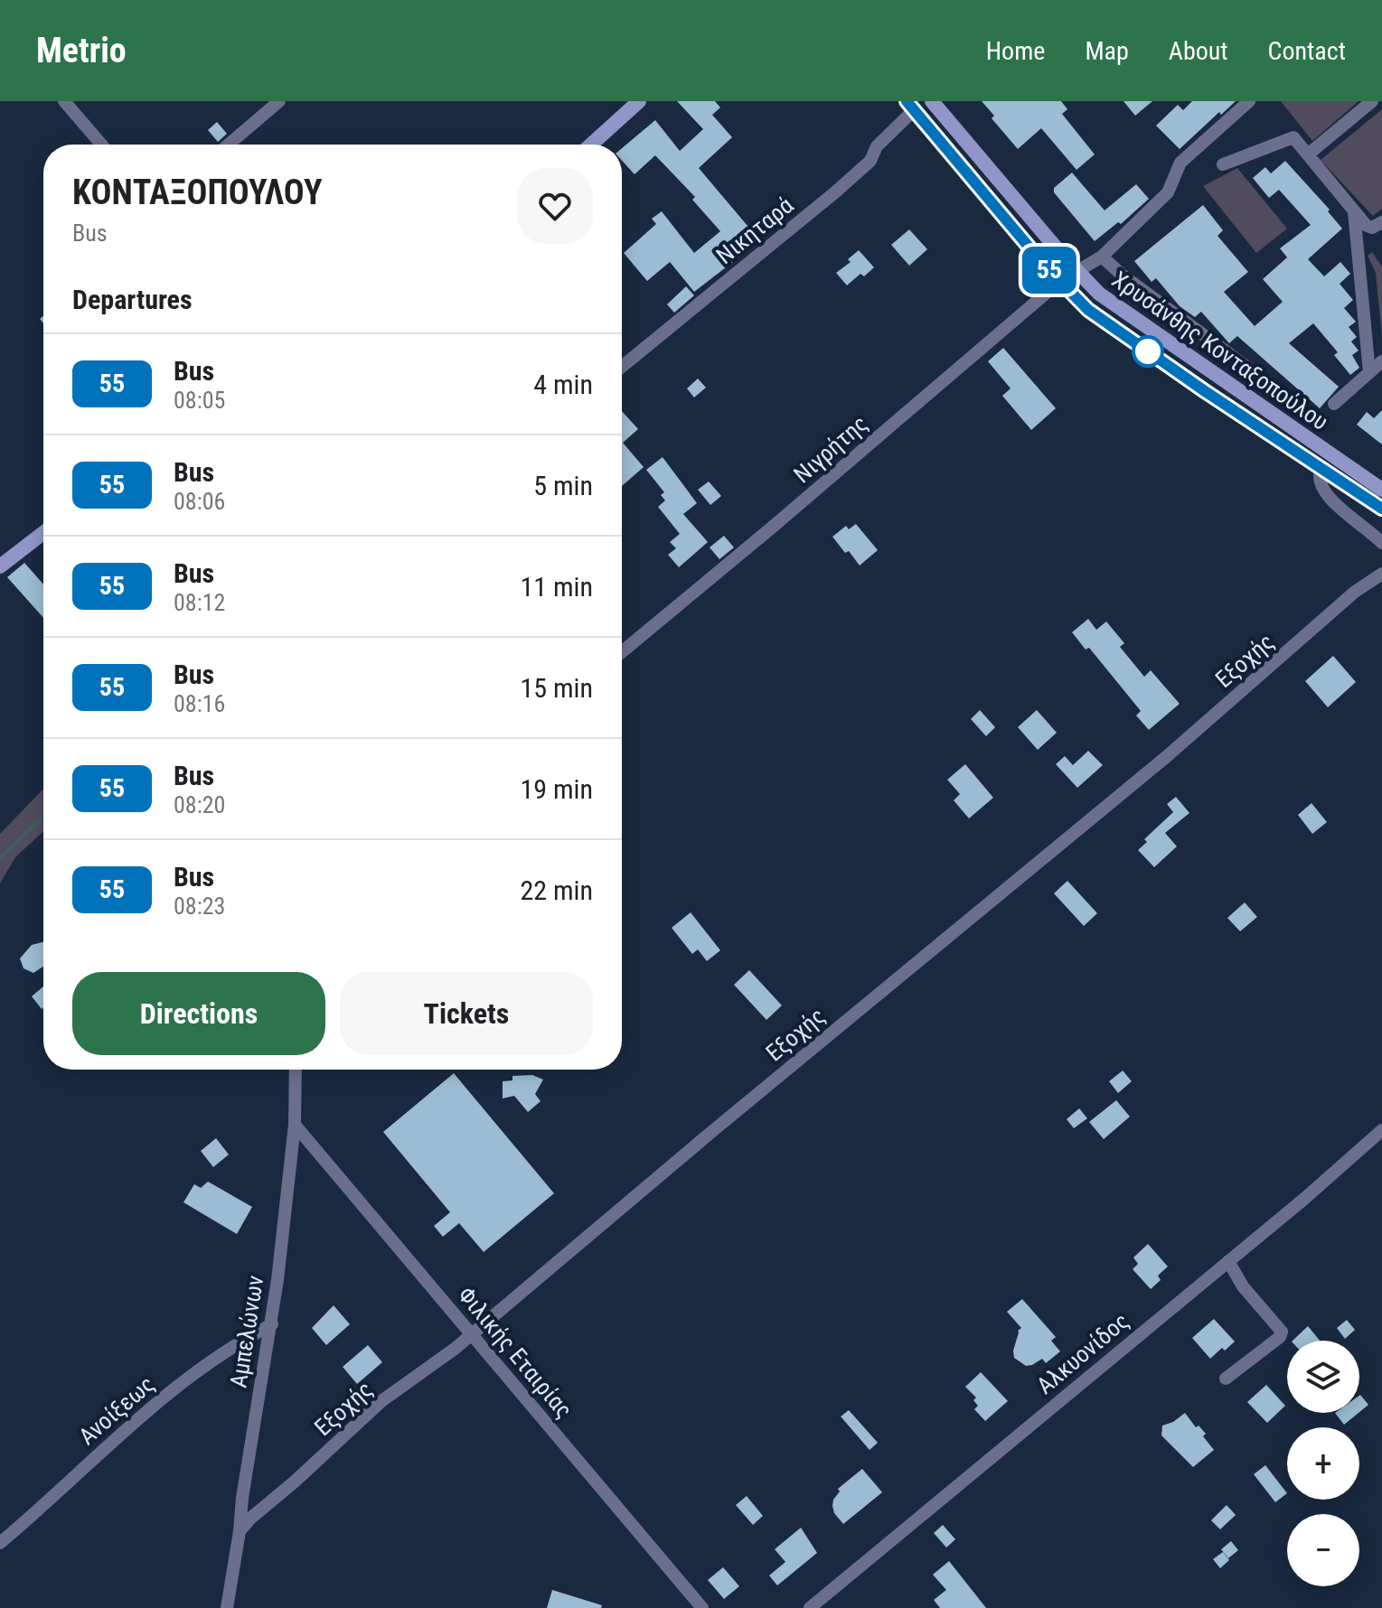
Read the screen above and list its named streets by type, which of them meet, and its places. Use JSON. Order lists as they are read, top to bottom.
{
  "streets": {
    "main road": ["Χρυσάνθης Κονταξοπούλου"],
    "street": [
      "Νικηταρά",
      "Νιγρήτης",
      "Εξοχής",
      "Αμπελώνων",
      "Φιλικής Εταιρίας",
      "Αλκυονίδος",
      "Ανοίξεως"
    ]
  },
  "crossings": [
    ["Νικηταρά", "Χρυσάνθης Κονταξοπούλου"],
    ["Χρυσάνθης Κονταξοπούλου", "Νιγρήτης"],
    ["Εξοχής", "Αμπελώνων"],
    ["Εξοχής", "Φιλικής Εταιρίας"],
    ["Αμπελώνων", "Φιλικής Εταιρίας"],
    ["Αμπελώνων", "Ανοίξεως"]
  ],
  "lines": ["bus line 55"],
  "page": {
    "header": "Metrio",
    "nav": [
      "Home",
      "Map",
      "About",
      "Contact"
    ],
    "on_map": "55",
    "heading": [
      ["ΚΟΝΤΑΞΟΠΟΥΛΟΥ", "Bus"],
      "Departures"
    ],
    "list": [
      {
        "mark": "55",
        "name": "Bus",
        "note": "08:05",
        "value": "4 min"
      },
      {
        "mark": "55",
        "name": "Bus",
        "note": "08:06",
        "value": "5 min"
      },
      {
        "mark": "55",
        "name": "Bus",
        "note": "08:12",
        "value": "11 min"
      },
      {
        "mark": "55",
        "name": "Bus",
        "note": "08:16",
        "value": "15 min"
      },
      {
        "mark": "55",
        "name": "Bus",
        "note": "08:20",
        "value": "19 min"
      },
      {
        "mark": "55",
        "name": "Bus",
        "note": "08:23",
        "value": "22 min"
      }
    ],
    "buttons": ["Directions", "Tickets"],
    "map_buttons": ["+", "−"]
  }
}
